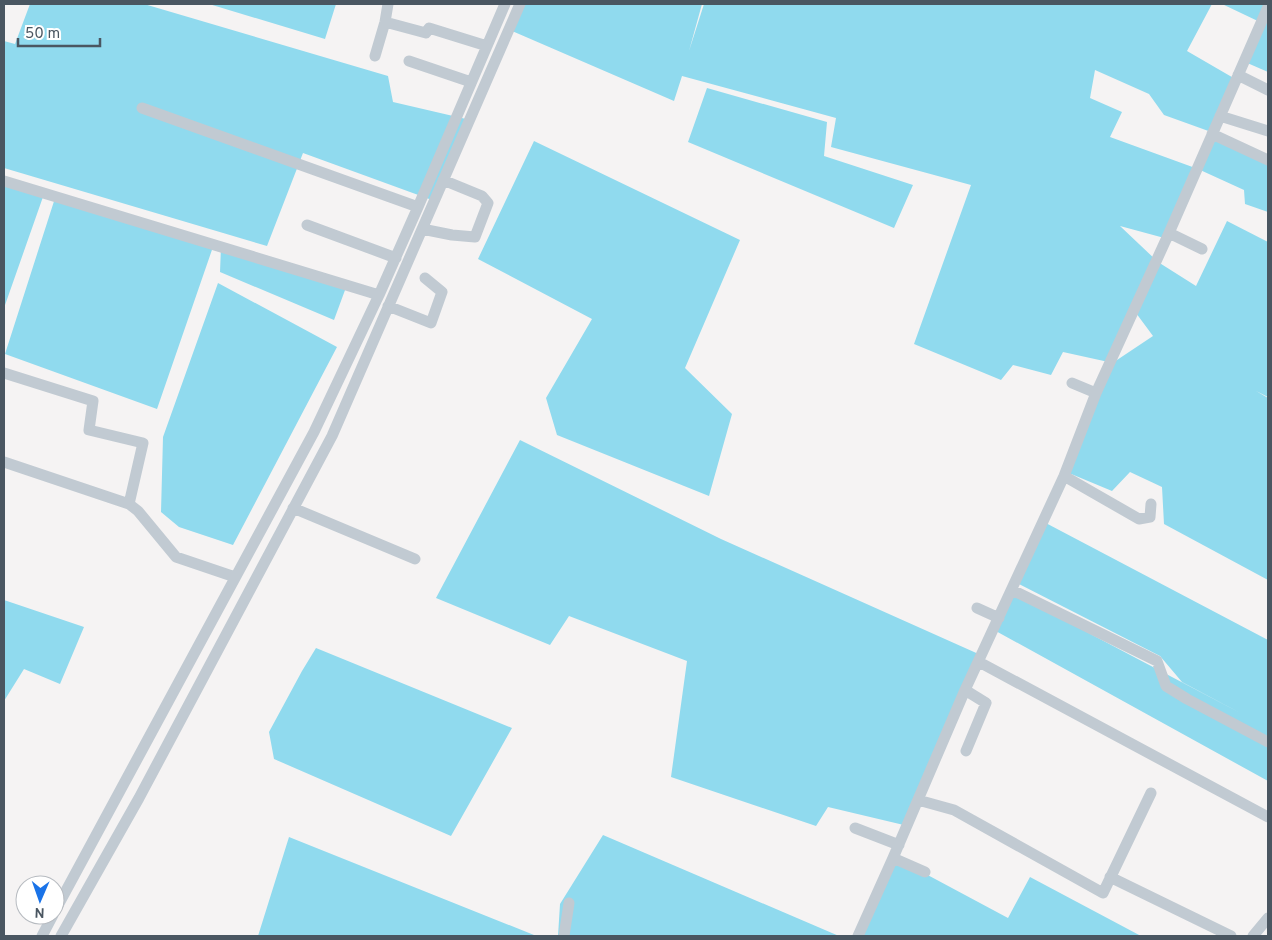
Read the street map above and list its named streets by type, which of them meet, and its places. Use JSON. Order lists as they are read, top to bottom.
{
  "scale_bar": "50 m",
  "north": "bottom"
}
